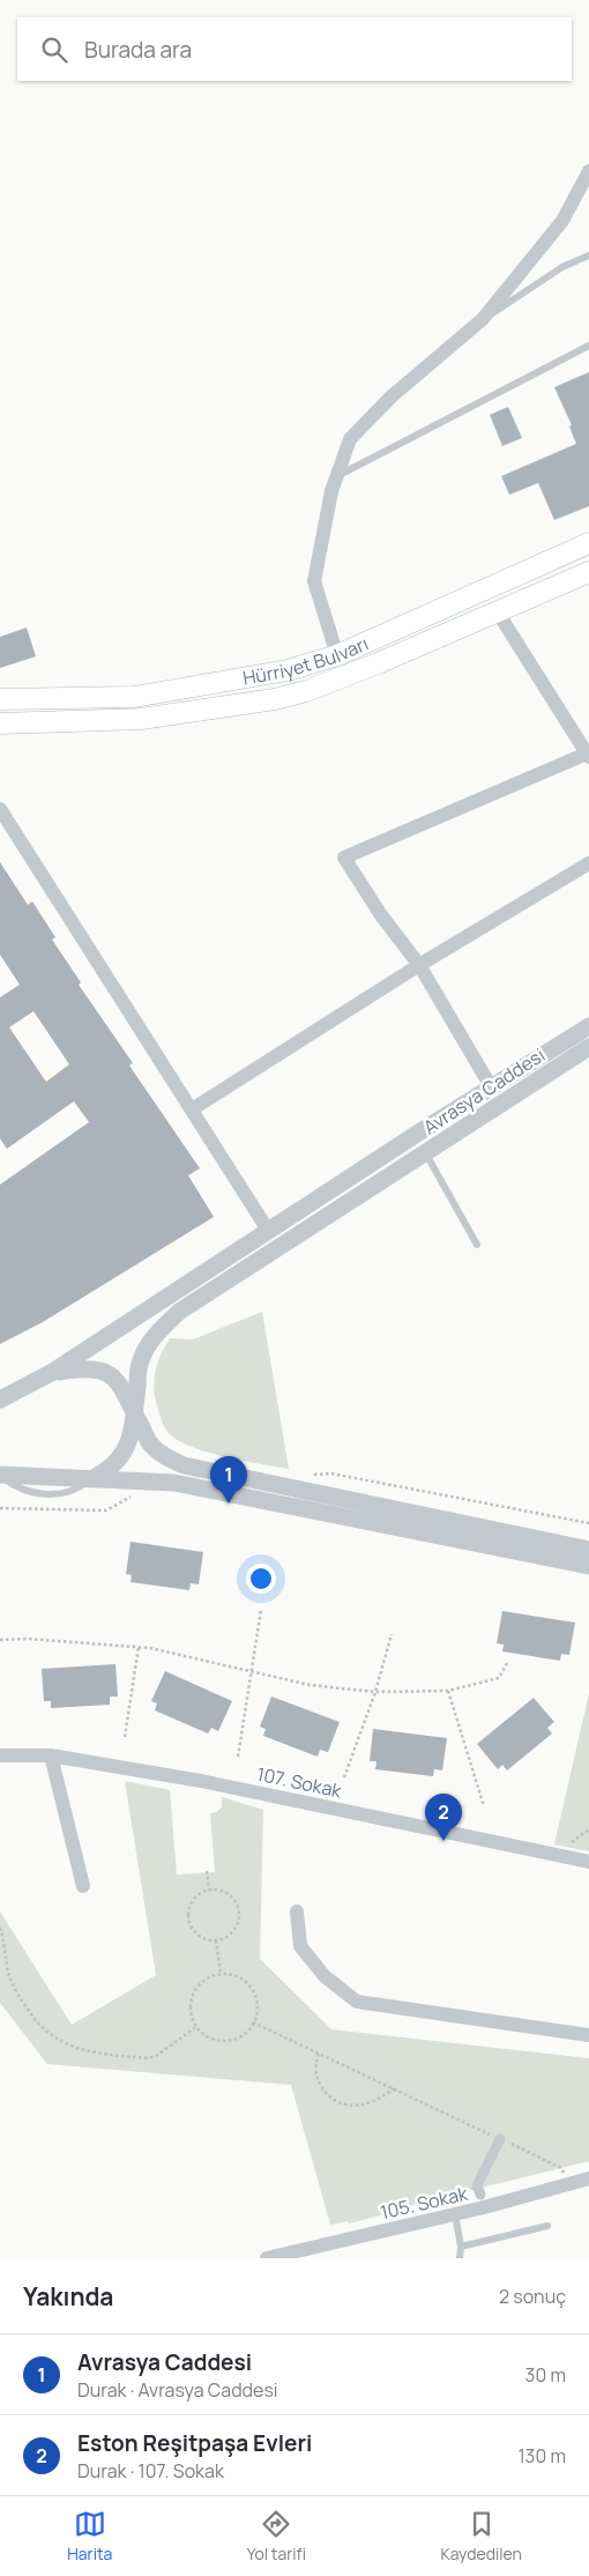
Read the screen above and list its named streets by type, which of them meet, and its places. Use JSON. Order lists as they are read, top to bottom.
{
  "streets": {
    "main road": ["Hürriyet Bulvarı"],
    "street": ["Avrasya Caddesi", "107. Sokak", "105. Sokak"]
  },
  "page": {
    "search": "Burada ara",
    "pins": ["1", "2"],
    "heading": ["Yakında", "2 sonuç"],
    "list": [
      {
        "mark": "1",
        "name": "Avrasya Caddesi",
        "note": "Durak · Avrasya Caddesi",
        "value": "30 m"
      },
      {
        "mark": "2",
        "name": "Eston Reşitpaşa Evleri",
        "note": "Durak · 107. Sokak",
        "value": "130 m"
      }
    ],
    "nav": ["Harita", "Yol tarifi", "Kaydedilen"]
  }
}
